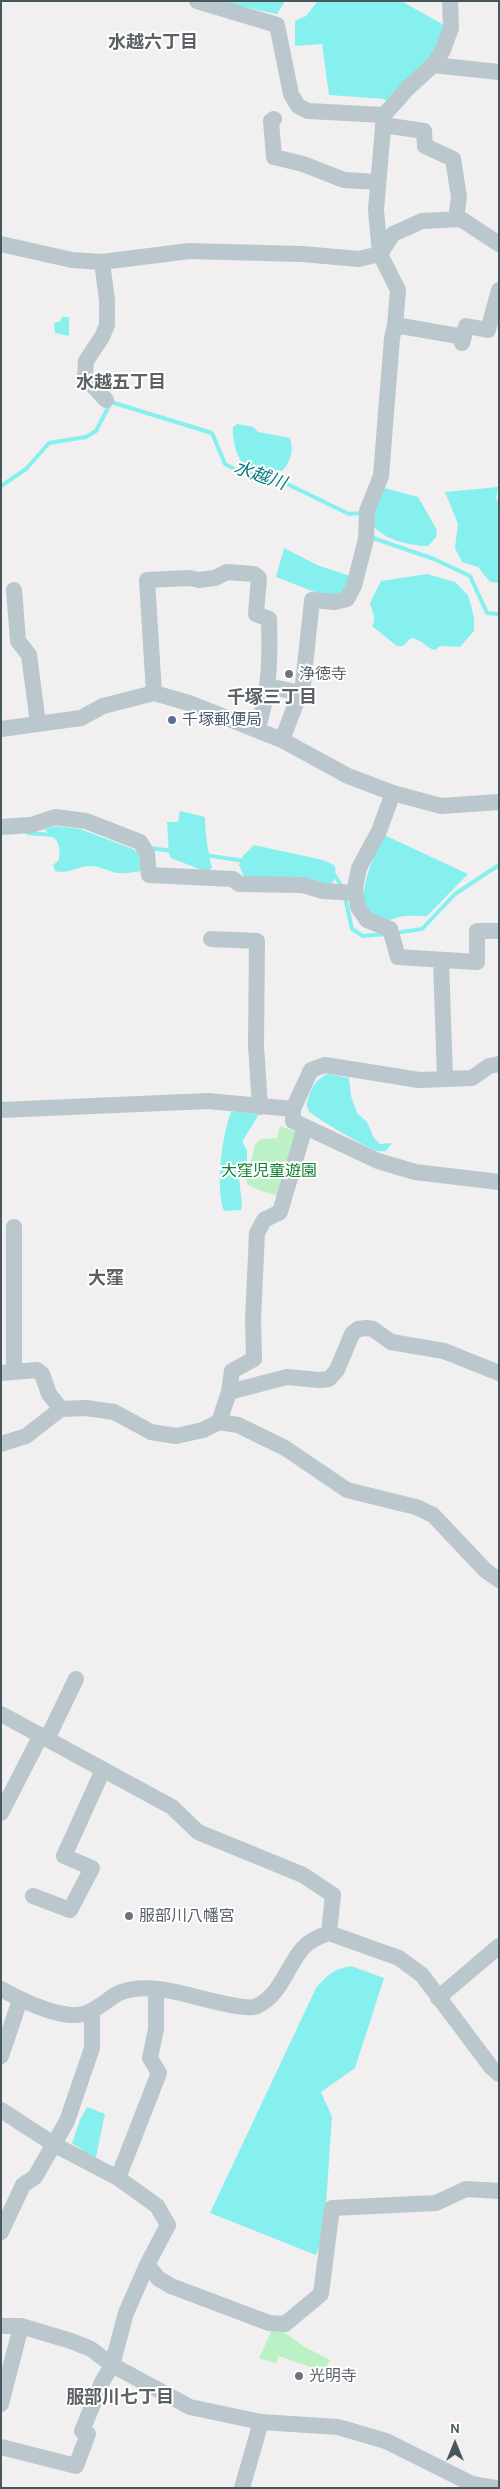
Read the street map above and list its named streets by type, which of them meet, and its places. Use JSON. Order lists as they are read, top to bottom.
{
  "districts": [
    "水越六丁目",
    "水越五丁目",
    "千塚三丁目",
    "大窪",
    "服部川七丁目"
  ],
  "water": ["水越川"],
  "parks": ["大窪児童遊園"],
  "places": [
    "浄徳寺",
    "千塚郵便局",
    "服部川八幡宮",
    "光明寺"
  ],
  "north": "top"
}
